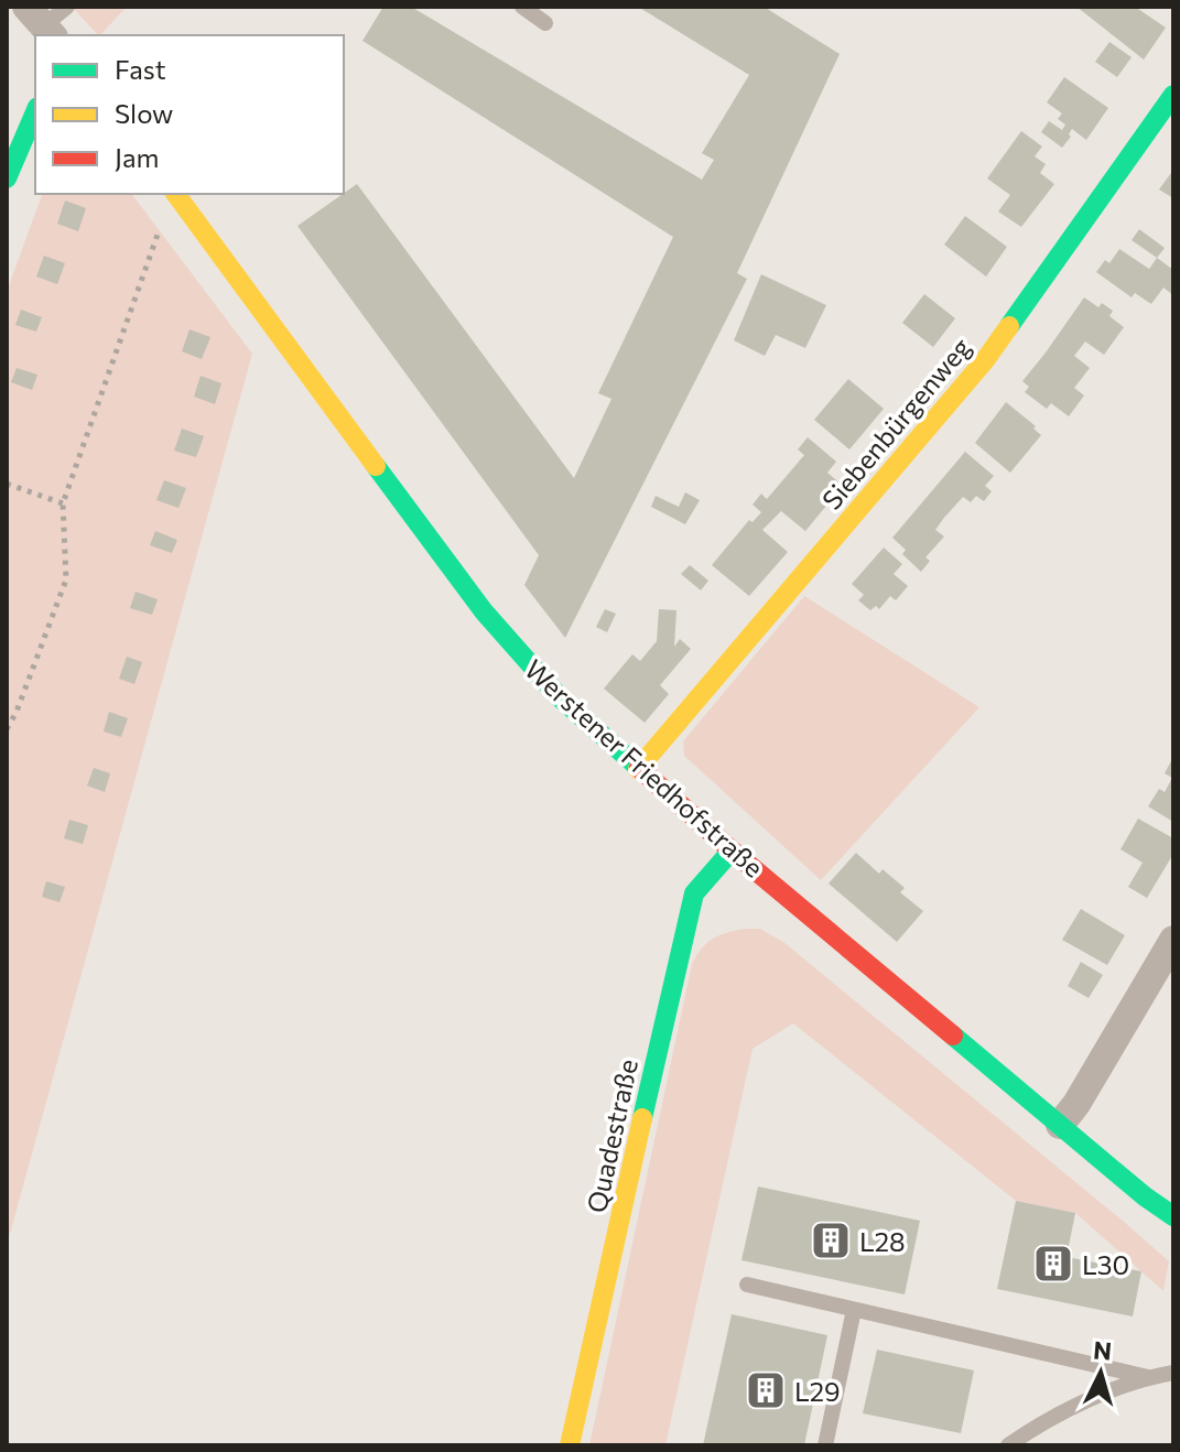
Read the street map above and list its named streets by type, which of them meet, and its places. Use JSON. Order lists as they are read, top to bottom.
{
  "streets": {
    "street": ["Siebenbürgenweg", "Werstener Friedhofstraße", "Quadestraße"]
  },
  "crossings": [
    ["Siebenbürgenweg", "Werstener Friedhofstraße"],
    ["Werstener Friedhofstraße", "Quadestraße"]
  ],
  "places": {
    "building": ["L28", "L30", "L29"]
  },
  "legend": ["Fast", "Slow", "Jam"],
  "north": "top"
}
